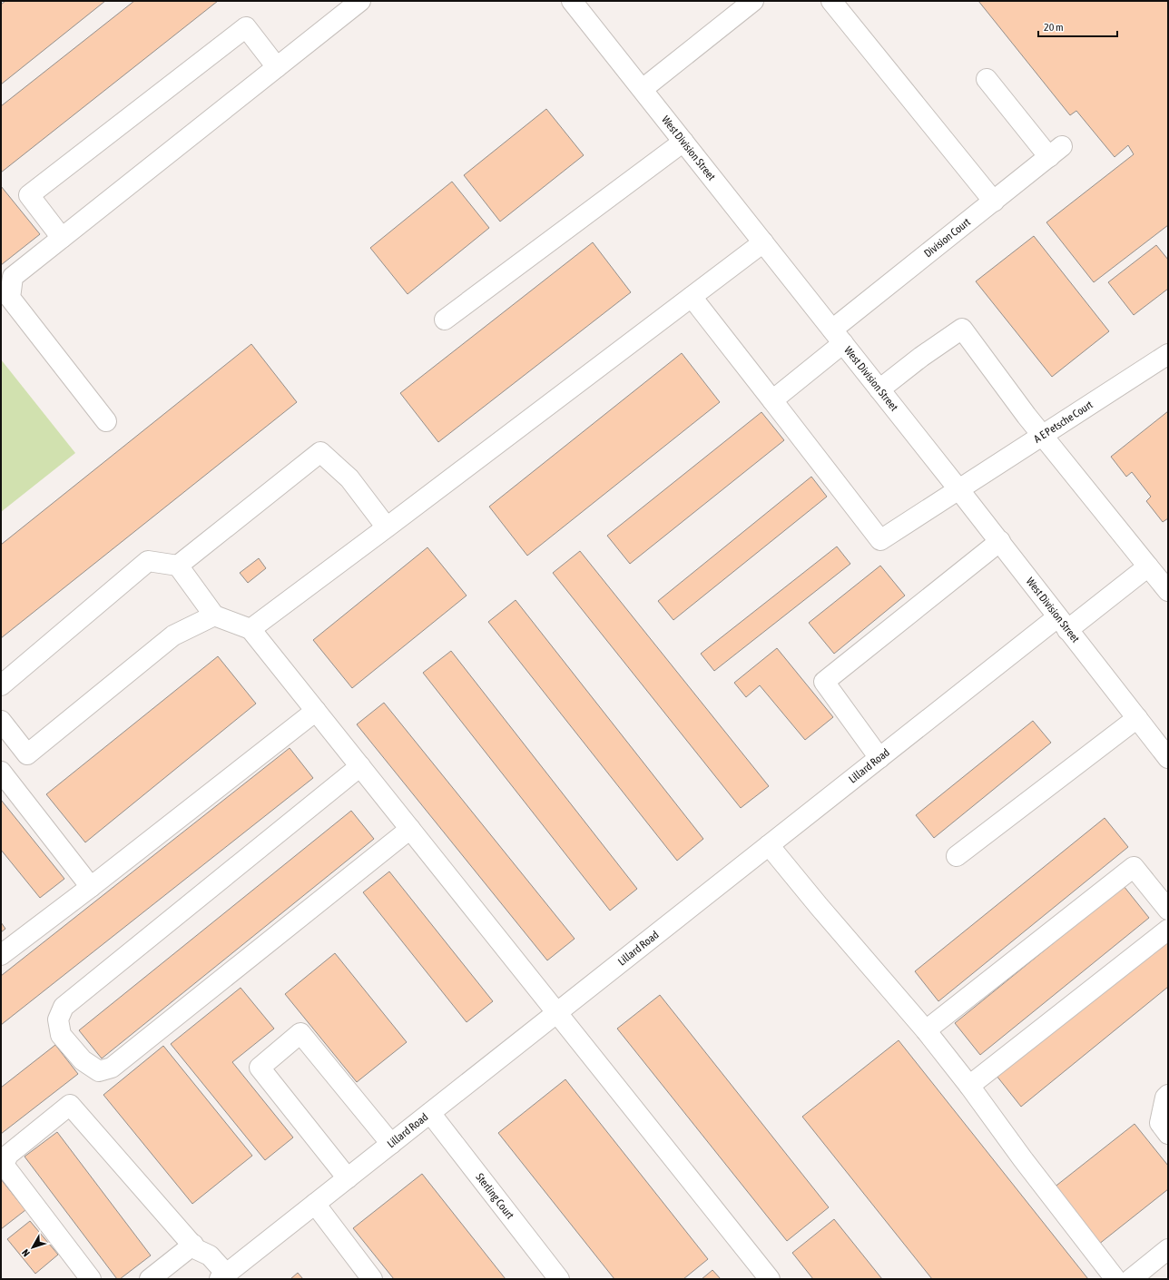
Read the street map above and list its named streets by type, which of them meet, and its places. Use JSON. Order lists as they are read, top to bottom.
{
  "streets": {
    "street": [
      "West Division Street",
      "Division Court",
      "A E Petsche Court",
      "Lillard Road",
      "Sterling Court"
    ]
  },
  "crossings": [
    ["West Division Street", "Division Court"],
    ["West Division Street", "A E Petsche Court"],
    ["West Division Street", "Lillard Road"],
    ["Division Court", "A E Petsche Court"],
    ["Lillard Road", "Sterling Court"]
  ],
  "scale_bar": "20 m",
  "north": "bottom left"
}
